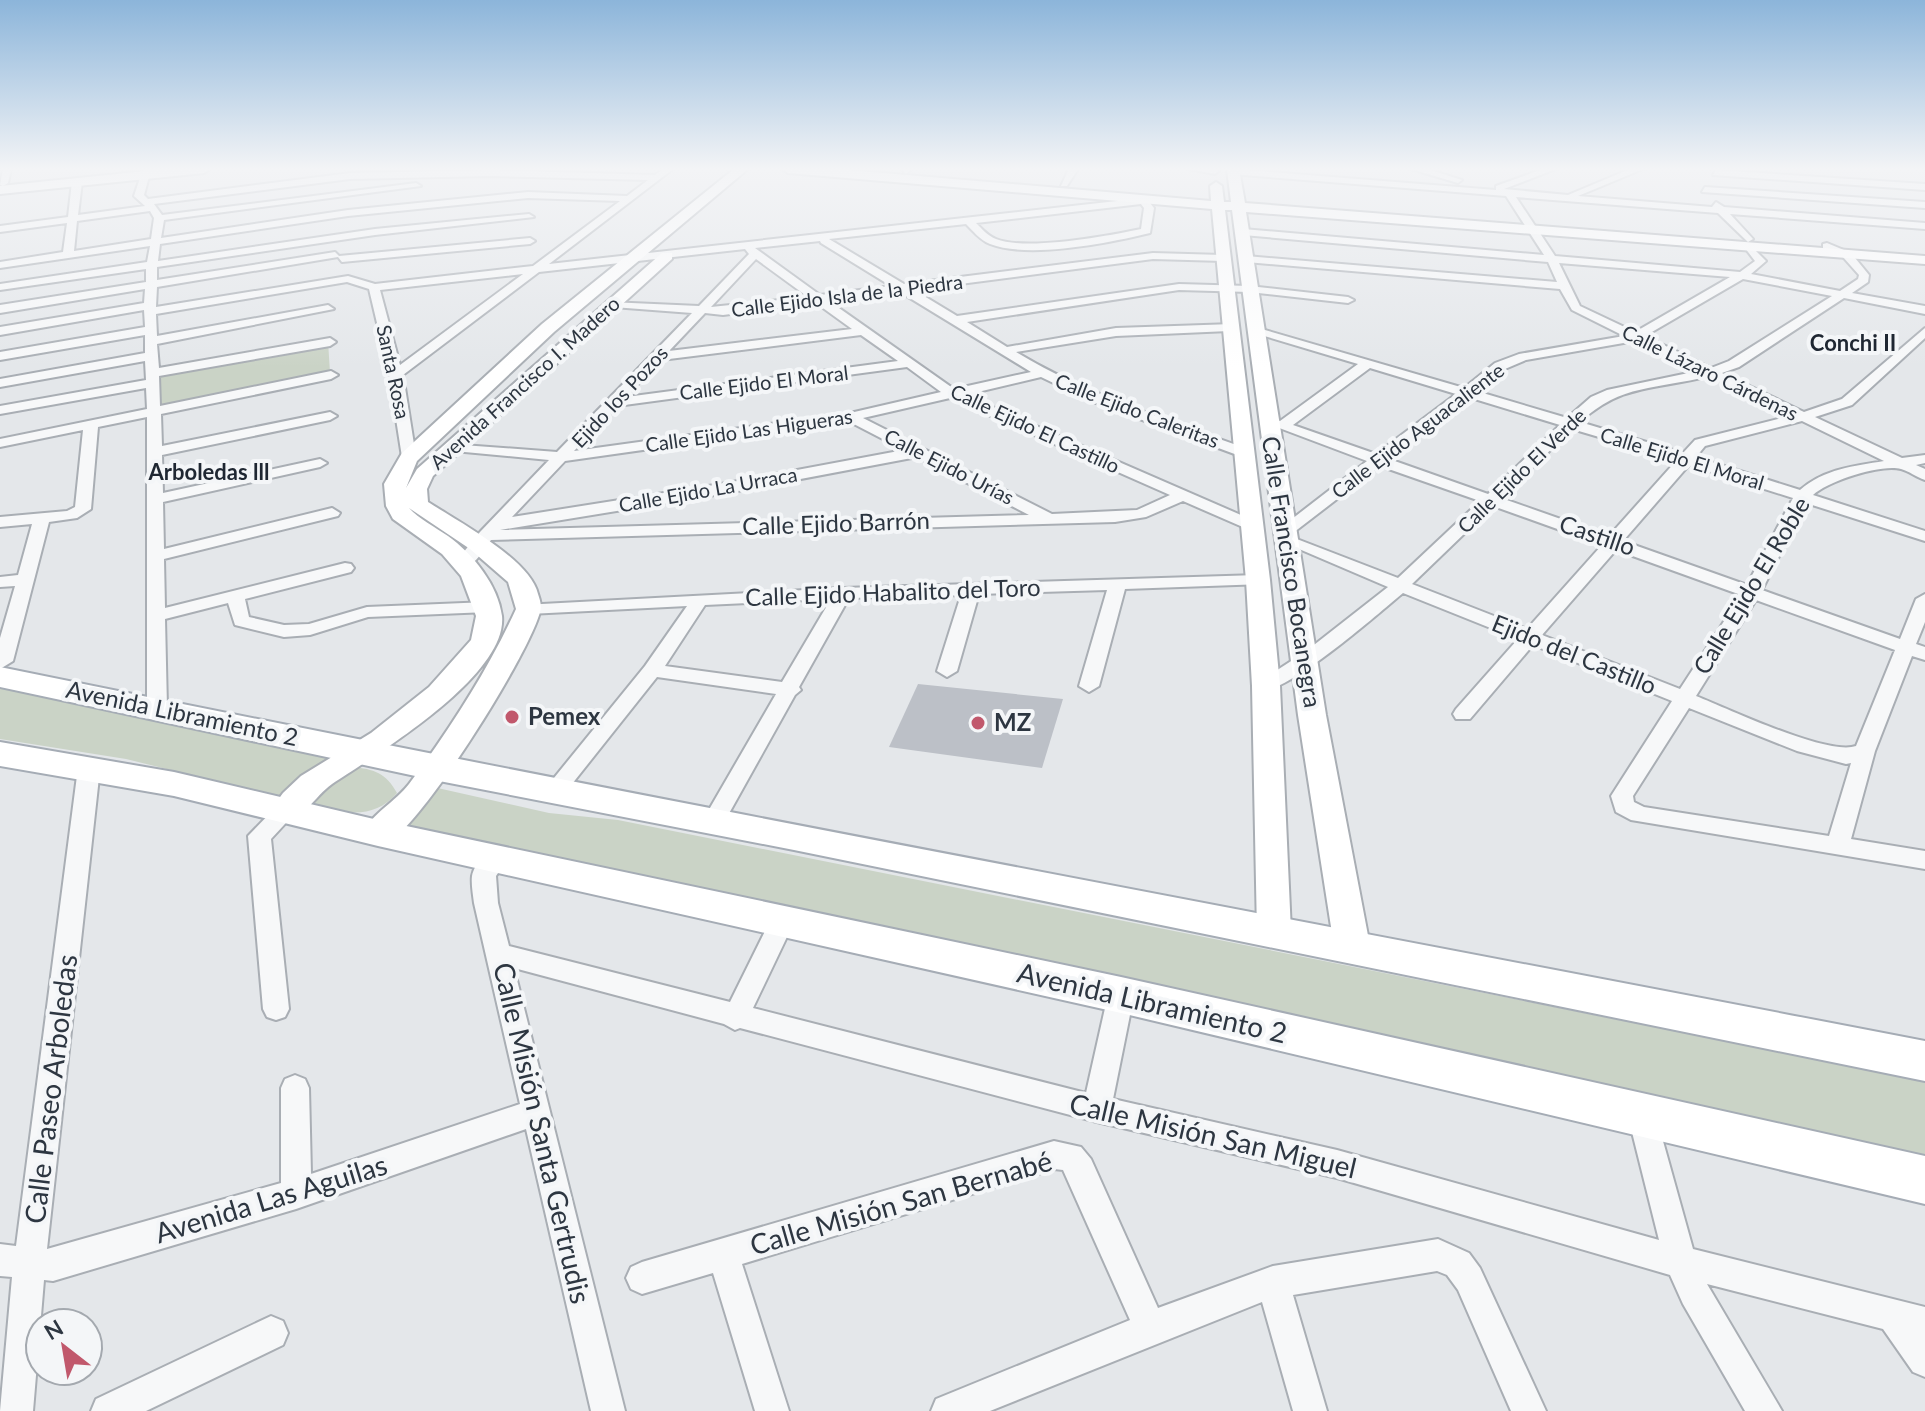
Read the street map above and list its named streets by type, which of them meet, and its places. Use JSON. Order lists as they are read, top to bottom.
{
  "streets": {
    "main road": ["Avenida Libramiento 2"],
    "street": [
      "Calle Ejido Isla de la Piedra",
      "Santa Rosa",
      "Calle Lázaro Cárdenas",
      "Avenida Francisco I. Madero",
      "Calle Ejido El Moral",
      "Ejido los Pozos",
      "Calle Ejido Caleritas",
      "Calle Ejido El Castillo",
      "Calle Ejido Las Higueras",
      "Calle Ejido Aguacaliente",
      "Calle Ejido Urías",
      "Calle Ejido El Verde",
      "Calle Ejido La Urraca",
      "Calle Ejido Barrón",
      "Castillo",
      "Calle Francisco Bocanegra",
      "Calle Ejido El Roble",
      "Calle Ejido Habalito del Toro",
      "Ejido del Castillo",
      "Calle Paseo Arboledas",
      "Calle Misión Santa Gertrudis",
      "Calle Misión San Miguel",
      "Avenida Las Aguilas",
      "Calle Misión San Bernabé"
    ]
  },
  "crossings": [
    ["Calle Ejido Isla de la Piedra", "Calle Lázaro Cárdenas"],
    ["Calle Ejido Isla de la Piedra", "Avenida Francisco I. Madero"],
    ["Calle Ejido Isla de la Piedra", "Ejido los Pozos"],
    ["Calle Ejido Isla de la Piedra", "Calle Ejido Caleritas"],
    ["Calle Ejido Isla de la Piedra", "Calle Ejido El Castillo"],
    ["Calle Ejido Isla de la Piedra", "Calle Francisco Bocanegra"],
    ["Santa Rosa", "Avenida Francisco I. Madero"],
    ["Calle Lázaro Cárdenas", "Calle Ejido Aguacaliente"],
    ["Calle Lázaro Cárdenas", "Calle Ejido El Verde"],
    ["Calle Lázaro Cárdenas", "Calle Ejido El Roble"],
    ["Avenida Francisco I. Madero", "Ejido los Pozos"],
    ["Avenida Francisco I. Madero", "Calle Ejido Las Higueras"],
    ["Avenida Francisco I. Madero", "Calle Ejido La Urraca"],
    ["Avenida Francisco I. Madero", "Calle Ejido Barrón"],
    ["Avenida Francisco I. Madero", "Calle Ejido Habalito del Toro"],
    ["Calle Ejido El Moral", "Ejido los Pozos"],
    ["Calle Ejido El Moral", "Calle Ejido El Castillo"],
    ["Calle Ejido El Moral", "Calle Ejido Aguacaliente"],
    ["Calle Ejido El Moral", "Calle Ejido El Verde"],
    ["Calle Ejido El Moral", "Calle Francisco Bocanegra"],
    ["Calle Ejido El Moral", "Calle Ejido El Roble"],
    ["Ejido los Pozos", "Calle Ejido El Castillo"],
    ["Ejido los Pozos", "Calle Ejido Las Higueras"],
    ["Ejido los Pozos", "Calle Ejido La Urraca"],
    ["Ejido los Pozos", "Calle Ejido Barrón"],
    ["Calle Ejido Caleritas", "Calle Ejido Las Higueras"],
    ["Calle Ejido Caleritas", "Calle Francisco Bocanegra"],
    ["Calle Ejido El Castillo", "Calle Ejido Las Higueras"],
    ["Calle Ejido El Castillo", "Calle Ejido Barrón"],
    ["Calle Ejido El Castillo", "Calle Francisco Bocanegra"],
    ["Calle Ejido Las Higueras", "Calle Ejido Urías"],
    ["Calle Ejido Aguacaliente", "Castillo"],
    ["Calle Ejido Aguacaliente", "Calle Francisco Bocanegra"],
    ["Calle Ejido Aguacaliente", "Ejido del Castillo"],
    ["Calle Ejido Urías", "Calle Ejido La Urraca"],
    ["Calle Ejido Urías", "Calle Ejido Barrón"],
    ["Calle Ejido El Verde", "Castillo"],
    ["Calle Ejido El Verde", "Calle Francisco Bocanegra"],
    ["Calle Ejido El Verde", "Ejido del Castillo"],
    ["Calle Ejido La Urraca", "Calle Ejido Barrón"],
    ["Castillo", "Calle Francisco Bocanegra"],
    ["Castillo", "Calle Ejido El Roble"],
    ["Calle Francisco Bocanegra", "Calle Ejido Habalito del Toro"],
    ["Calle Francisco Bocanegra", "Ejido del Castillo"],
    ["Calle Francisco Bocanegra", "Avenida Libramiento 2"],
    ["Calle Ejido El Roble", "Ejido del Castillo"],
    ["Avenida Libramiento 2", "Calle Paseo Arboledas"],
    ["Avenida Libramiento 2", "Calle Misión Santa Gertrudis"],
    ["Calle Paseo Arboledas", "Avenida Las Aguilas"],
    ["Calle Misión Santa Gertrudis", "Calle Misión San Miguel"],
    ["Calle Misión Santa Gertrudis", "Avenida Las Aguilas"]
  ],
  "districts": ["Conchi II", "Arboledas lll"],
  "places": ["Pemex", "MZ"],
  "north": "top left"
}
